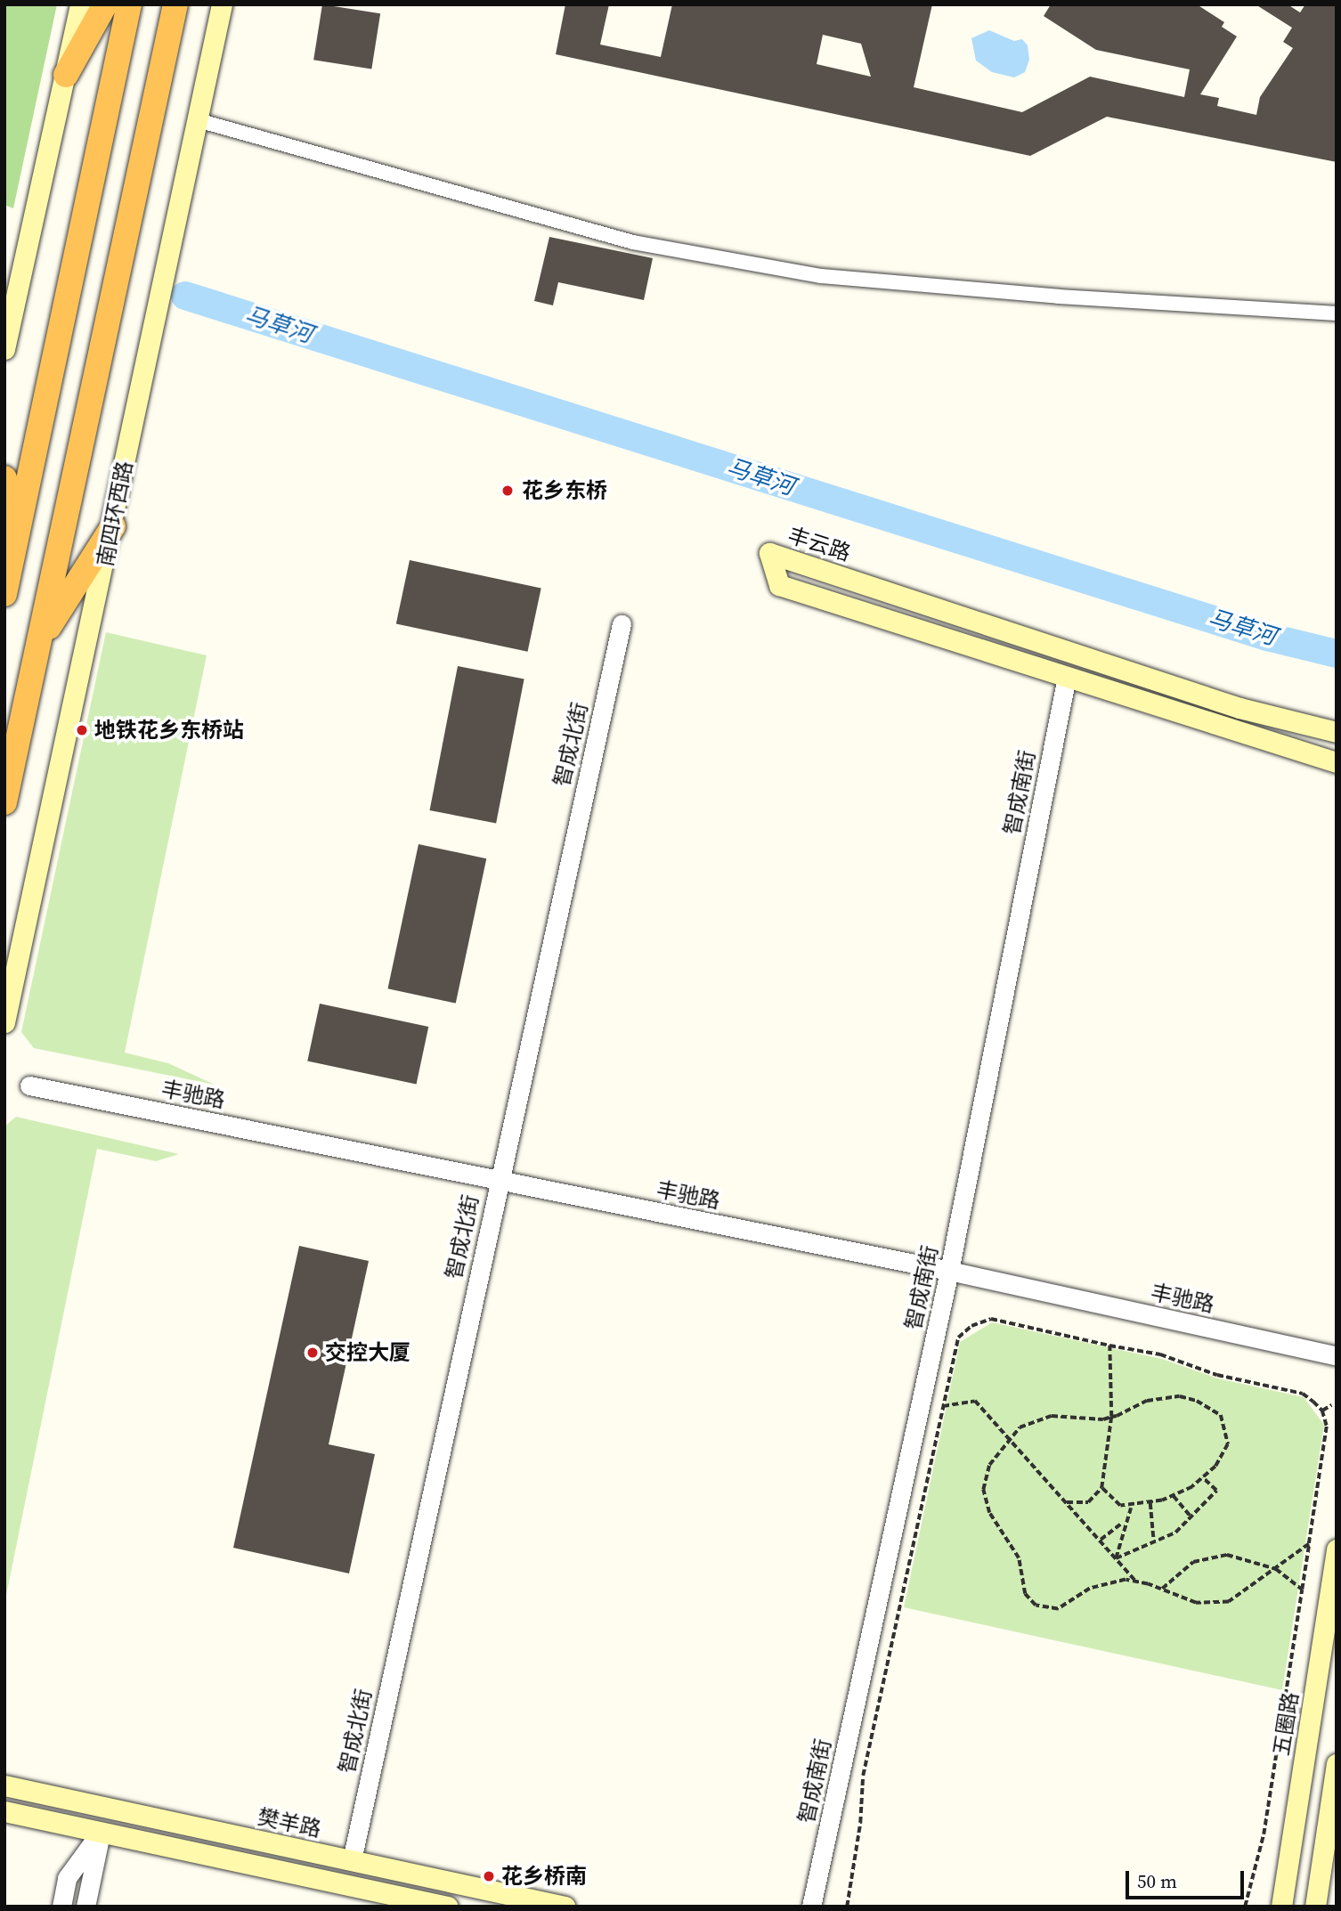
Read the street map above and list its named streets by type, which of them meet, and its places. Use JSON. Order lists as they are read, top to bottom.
{
  "streets": {
    "main road": [
      "南四环西路",
      "丰云路",
      "五圈路",
      "樊羊路"
    ],
    "street": ["智成北街", "智成南街", "丰驰路"]
  },
  "crossings": [
    ["丰云路", "智成南街"],
    ["智成北街", "丰驰路"],
    ["智成北街", "樊羊路"],
    ["智成南街", "丰驰路"]
  ],
  "water": ["马草河"],
  "places": [
    "花乡东桥",
    "地铁花乡东桥站",
    "交控大厦",
    "花乡桥南"
  ],
  "scale_bar": "50 m"
}
